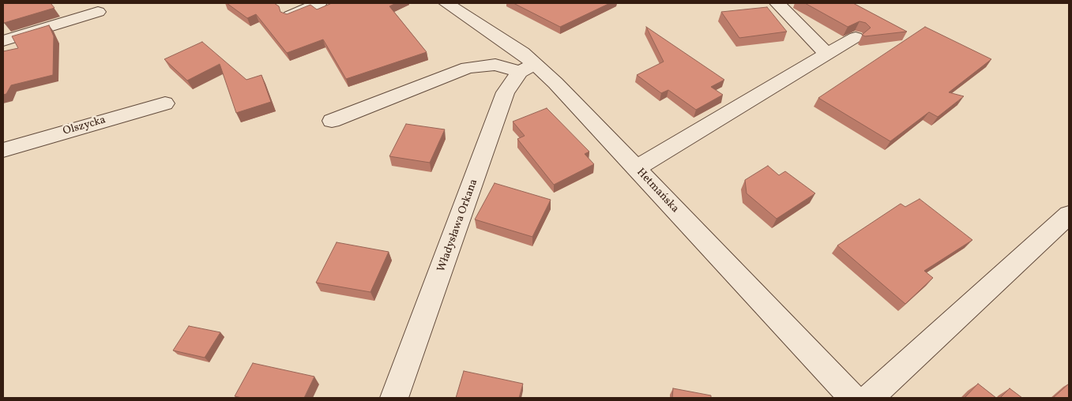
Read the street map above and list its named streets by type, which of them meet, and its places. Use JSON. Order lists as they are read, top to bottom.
{
  "streets": {
    "street": ["Olszycka", "Hetmańska", "Władysława Orkana"]
  },
  "crossings": [
    ["Hetmańska", "Władysława Orkana"]
  ]
}
